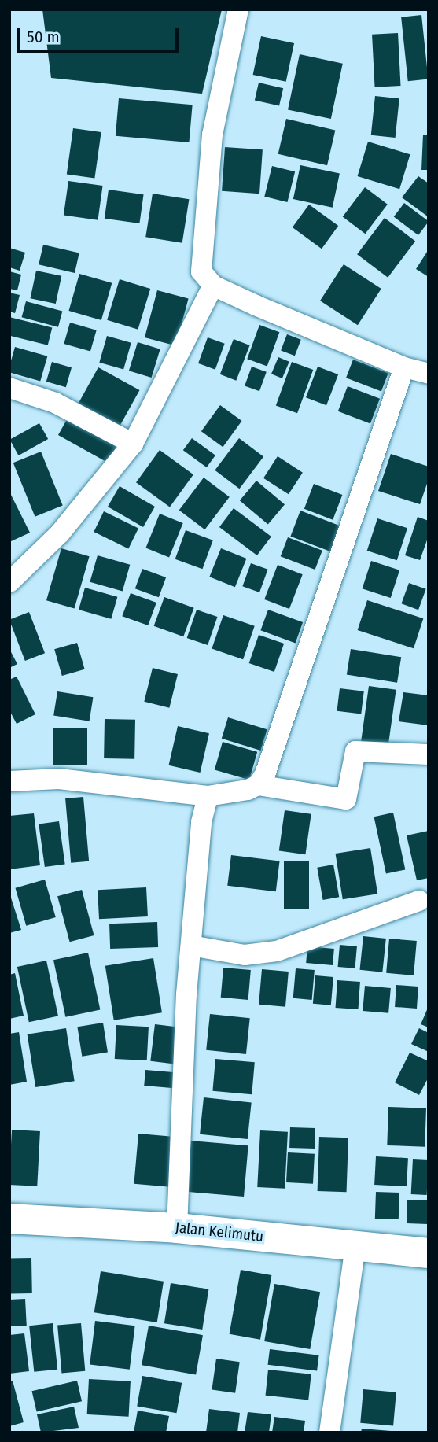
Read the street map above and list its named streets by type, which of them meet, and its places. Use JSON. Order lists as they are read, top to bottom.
{
  "streets": {
    "street": ["Jalan Kelimutu"]
  },
  "scale_bar": "50 m"
}
